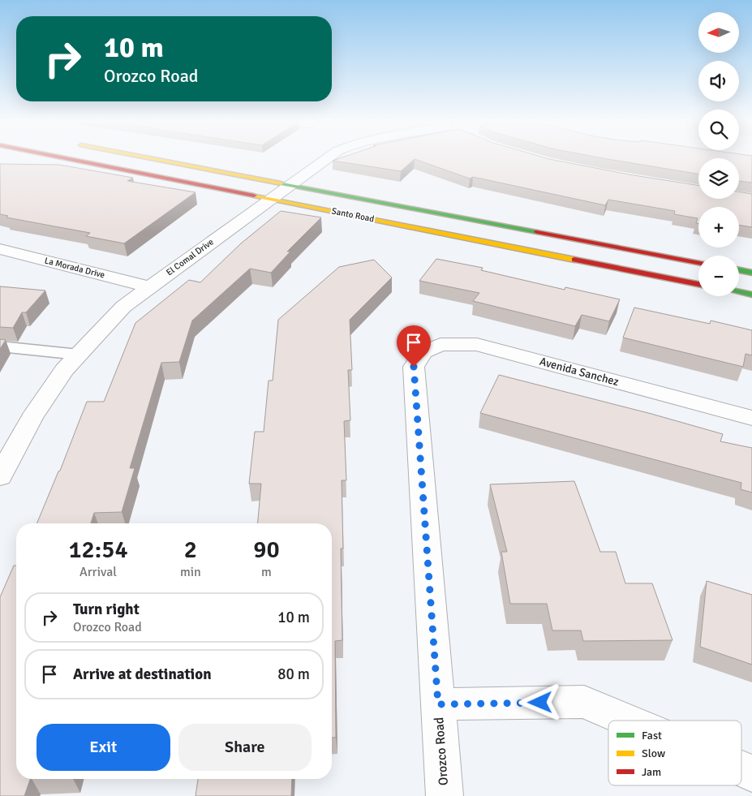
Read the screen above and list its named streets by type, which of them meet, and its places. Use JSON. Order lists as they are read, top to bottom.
{
  "streets": {
    "main road": ["Santo Road"],
    "street": [
      "El Comal Drive",
      "La Morada Drive",
      "Avenida Sanchez",
      "Orozco Road"
    ]
  },
  "crossings": [
    ["Santo Road", "El Comal Drive"],
    ["El Comal Drive", "La Morada Drive"],
    ["Avenida Sanchez", "Orozco Road"]
  ],
  "legend": ["Fast", "Slow", "Jam"],
  "north": "left",
  "page": {
    "map_buttons": ["+", "−"],
    "turn": ["10 m", "Orozco Road"],
    "eta": [
      "12:54",
      "Arrival",
      "2",
      "min",
      "90",
      "m"
    ],
    "list": [
      {
        "name": "Turn right",
        "note": "Orozco Road",
        "value": "10 m"
      },
      {
        "name": "Arrive at destination",
        "value": "80 m"
      }
    ],
    "buttons": ["Exit", "Share"]
  }
}
